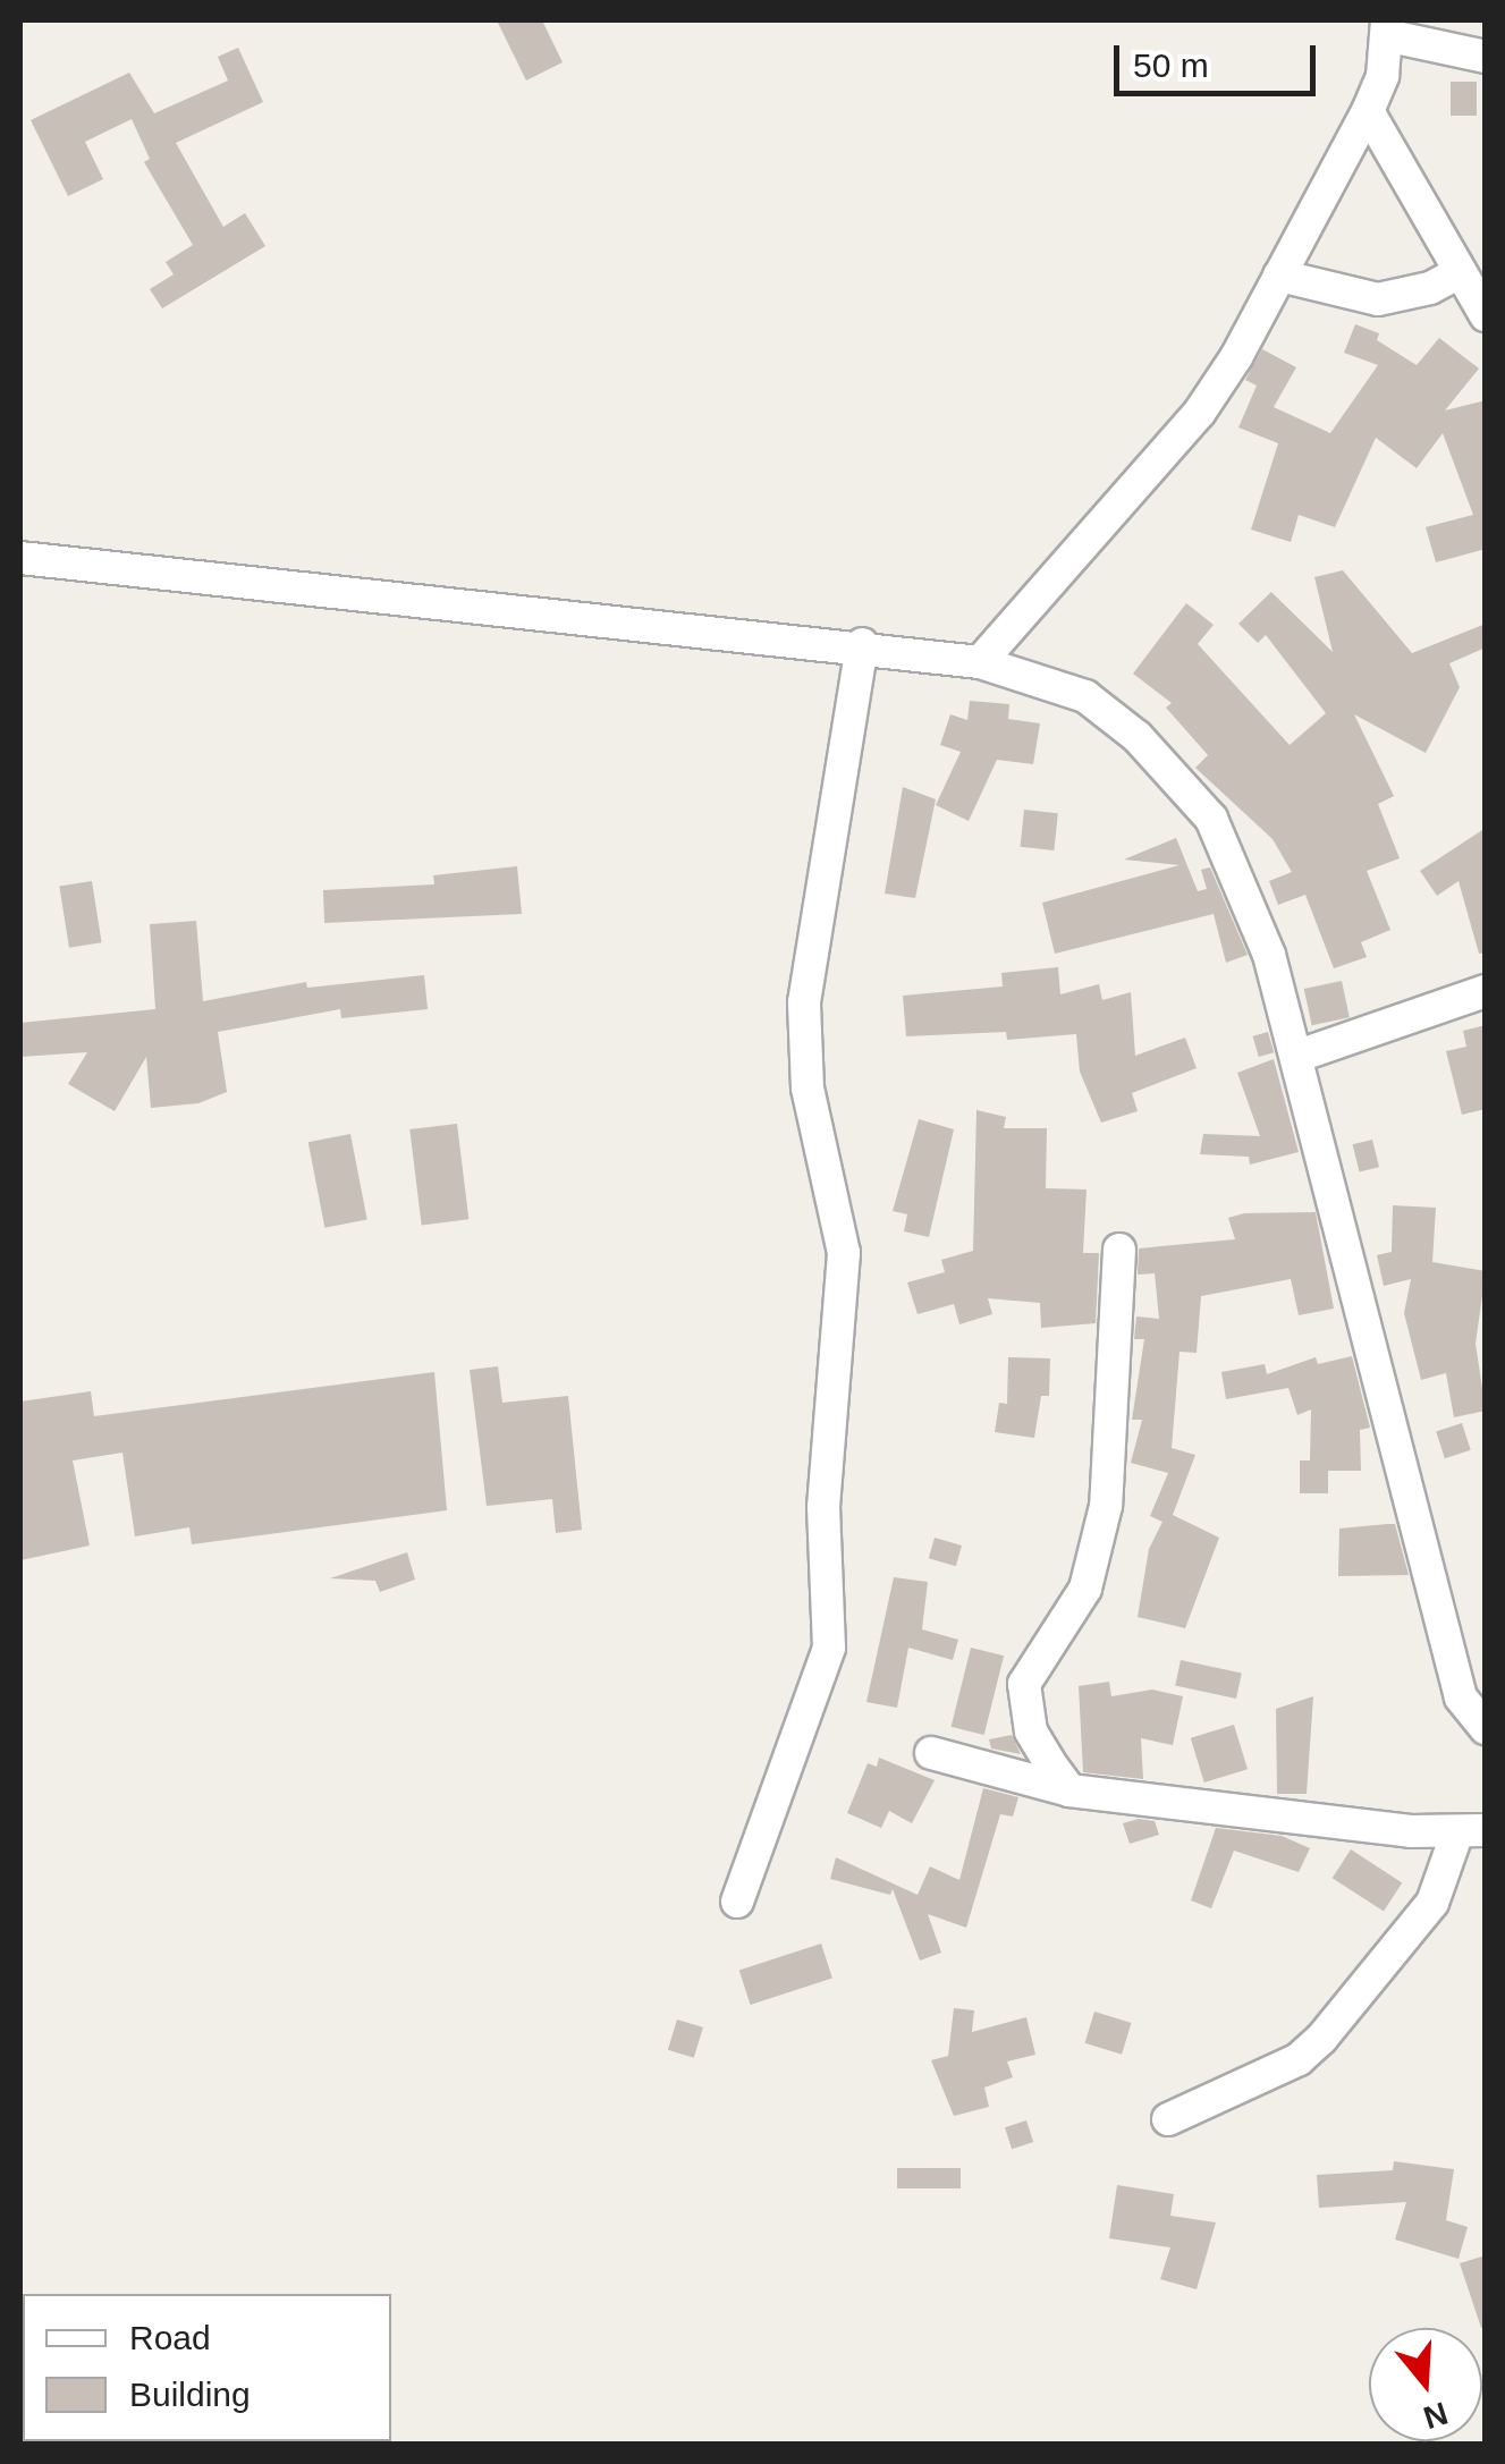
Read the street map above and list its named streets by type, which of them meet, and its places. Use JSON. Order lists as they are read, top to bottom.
{
  "legend": ["Road", "Building"],
  "scale_bar": "50 m",
  "north": "bottom"
}
